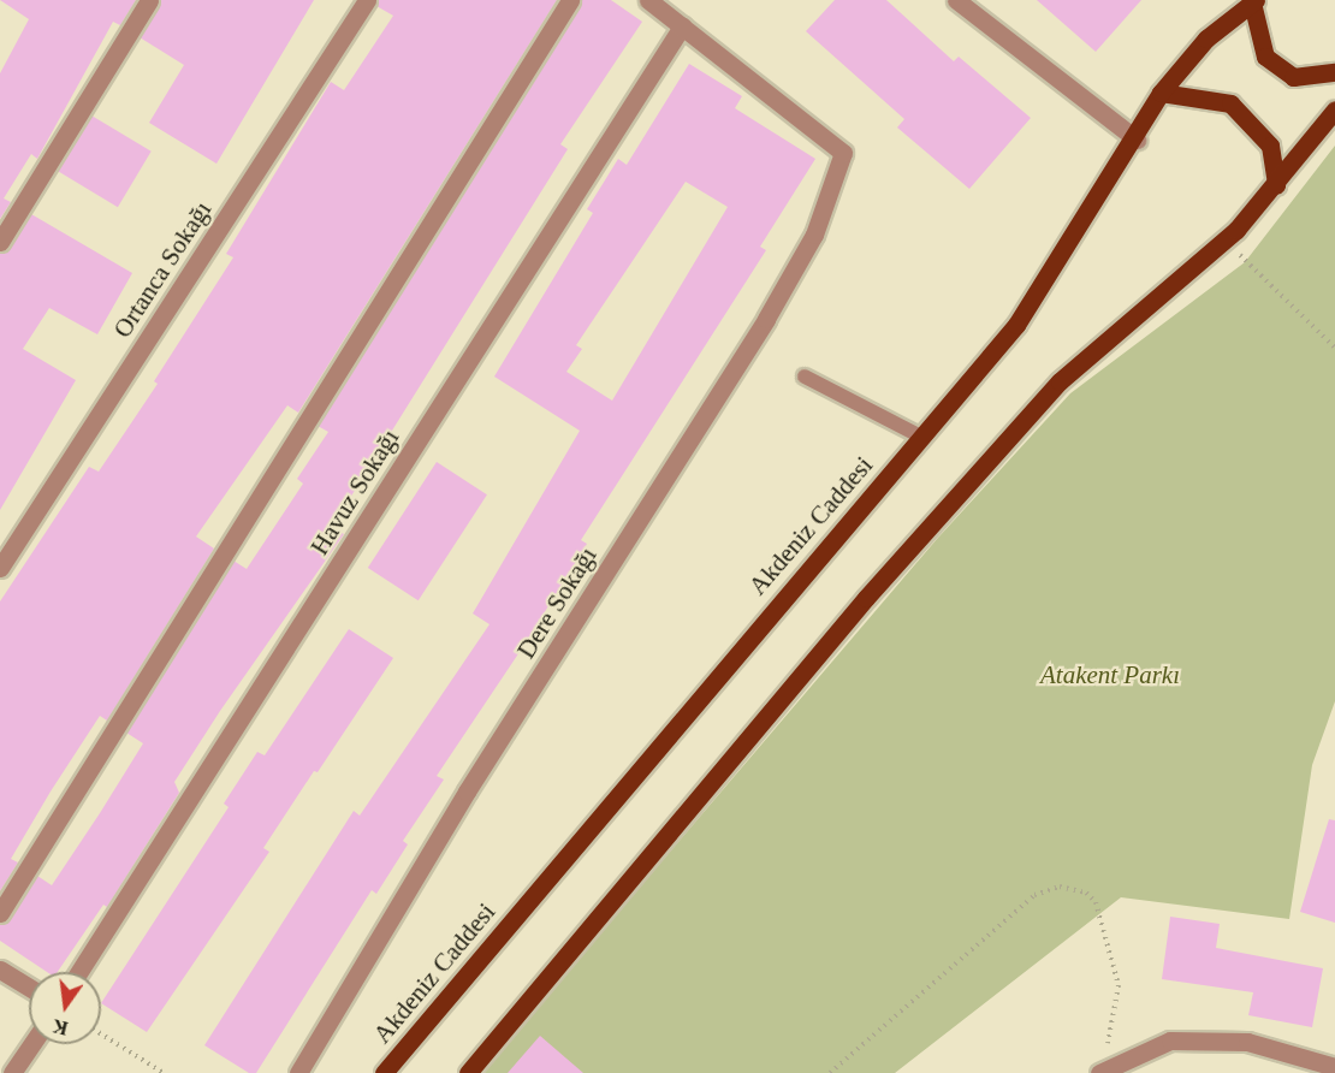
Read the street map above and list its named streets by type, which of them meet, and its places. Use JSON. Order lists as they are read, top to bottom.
{
  "streets": {
    "main road": ["Akdeniz Caddesi"],
    "street": ["Ortanca Sokağı", "Havuz Sokağı", "Dere Sokağı"]
  },
  "crossings": [
    ["Havuz Sokağı", "Dere Sokağı"]
  ],
  "parks": ["Atakent Parkı"],
  "north": "bottom"
}
